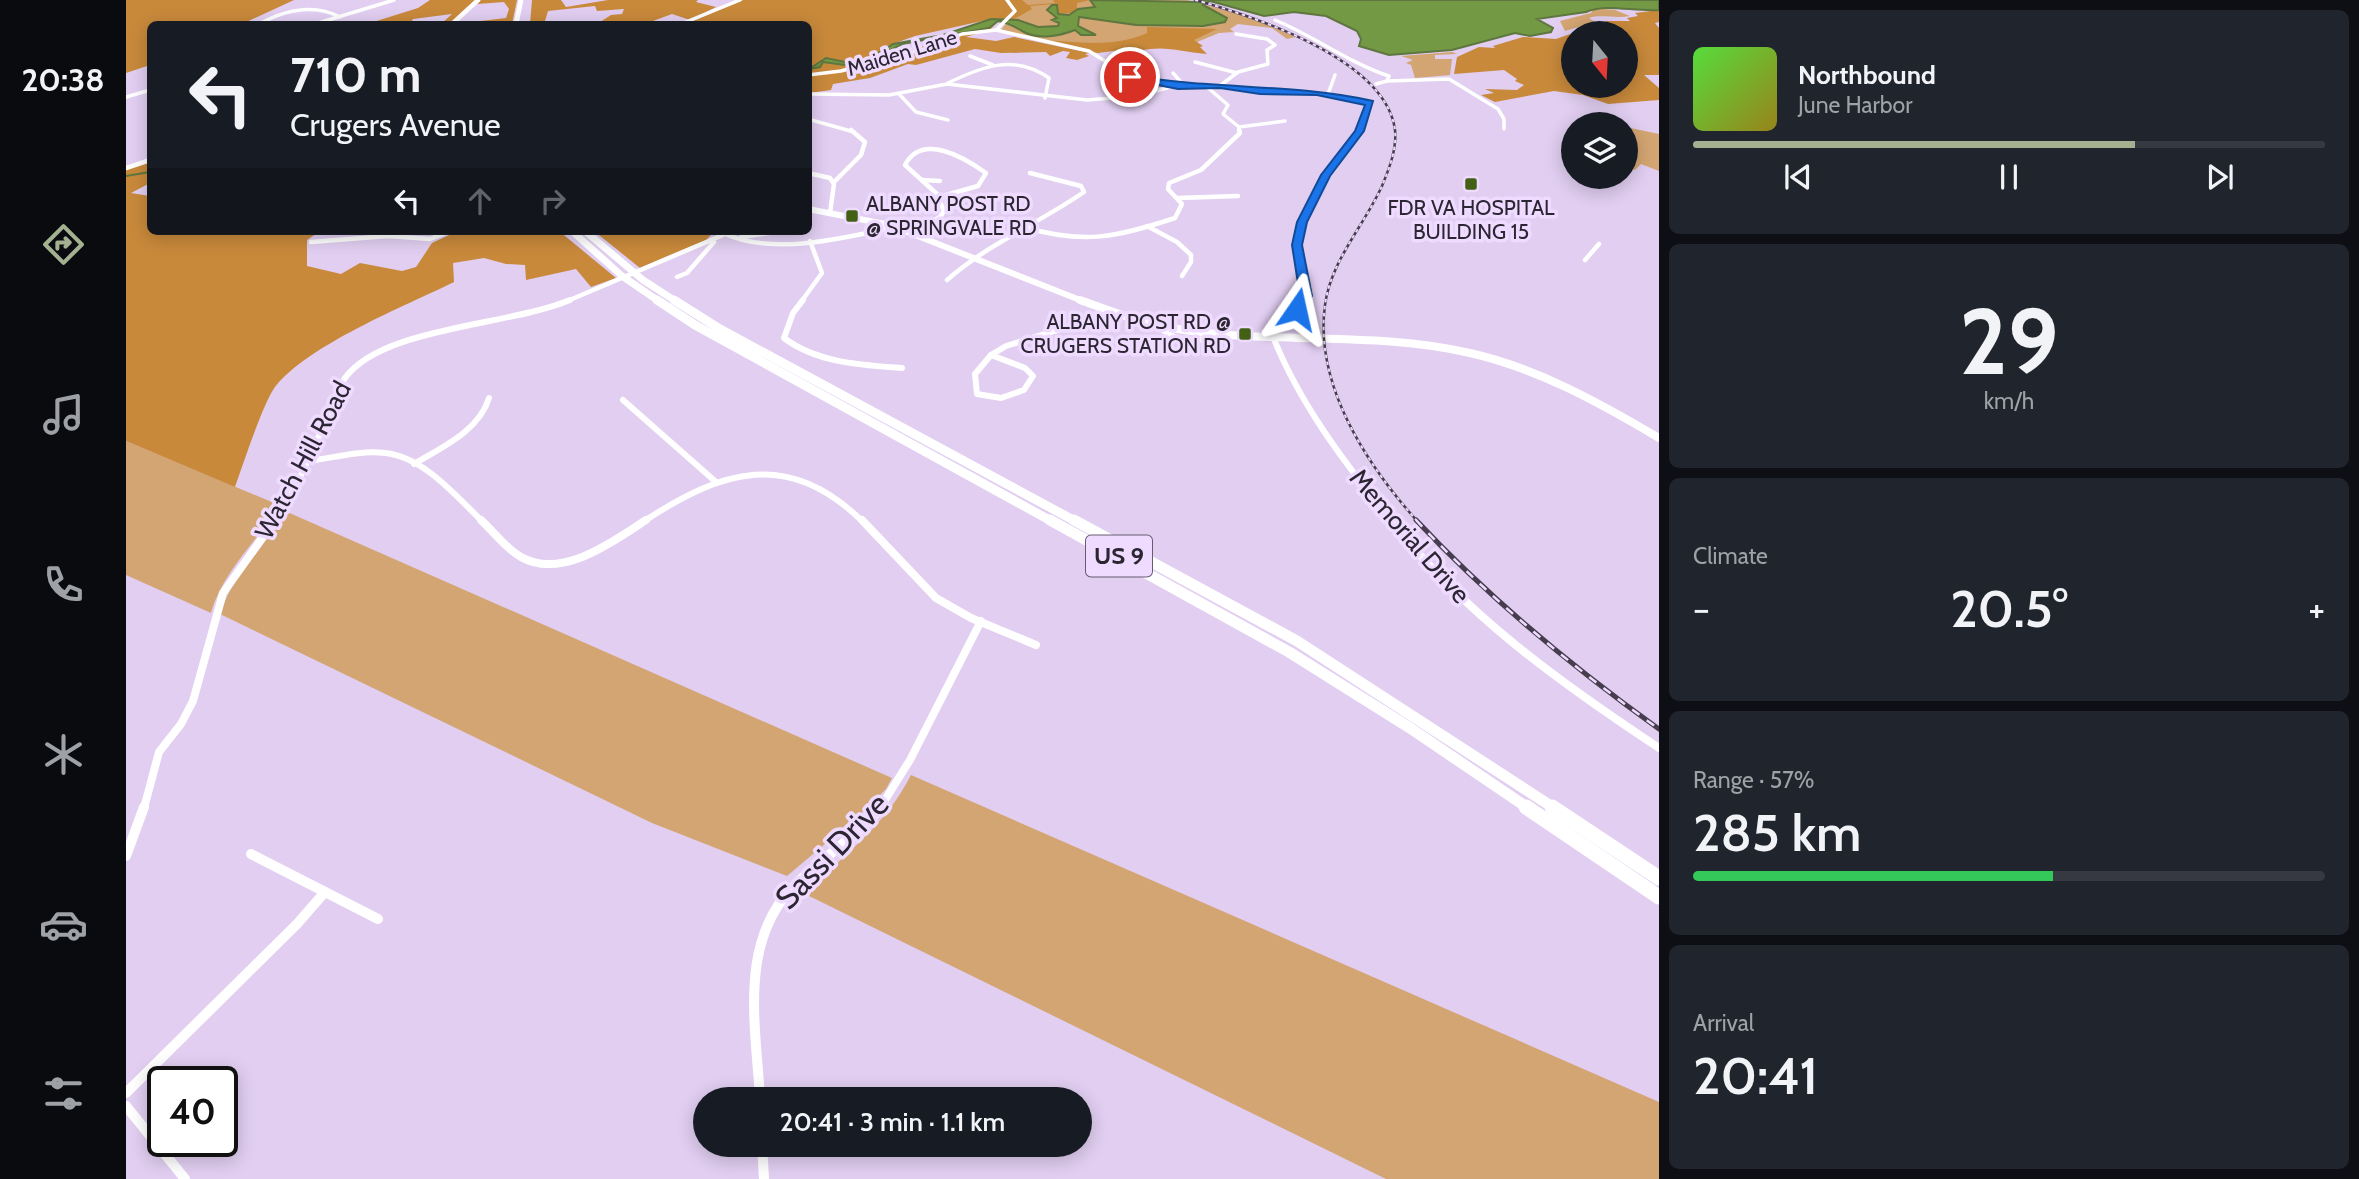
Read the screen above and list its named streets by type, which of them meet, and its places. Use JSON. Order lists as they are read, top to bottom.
{
  "streets": {
    "highway": ["US 9"],
    "street": [
      "Maiden Lane",
      "Watch Hill Road",
      "Memorial Drive",
      "Sassi Drive"
    ]
  },
  "places": {
    "transit": ["FDR VA HOSPITAL BUILDING 15", "ALBANY POST RD @ SPRINGVALE RD", "ALBANY POST RD @ CRUGERS STATION RD"]
  },
  "north": "bottom",
  "page": {
    "tabs": "20:38",
    "turn": ["710 m", "Crugers Avenue"],
    "song": ["Northbound", "June Harbor"],
    "tile": [
      ["29", "km/h"],
      "Climate",
      ["Range · 57%", "285 km"],
      ["Arrival", "20:41"]
    ],
    "heat": ["−", "20.5°", "+"],
    "limit": "40",
    "trip": "20:41 · 3 min · 1.1 km"
  }
}
